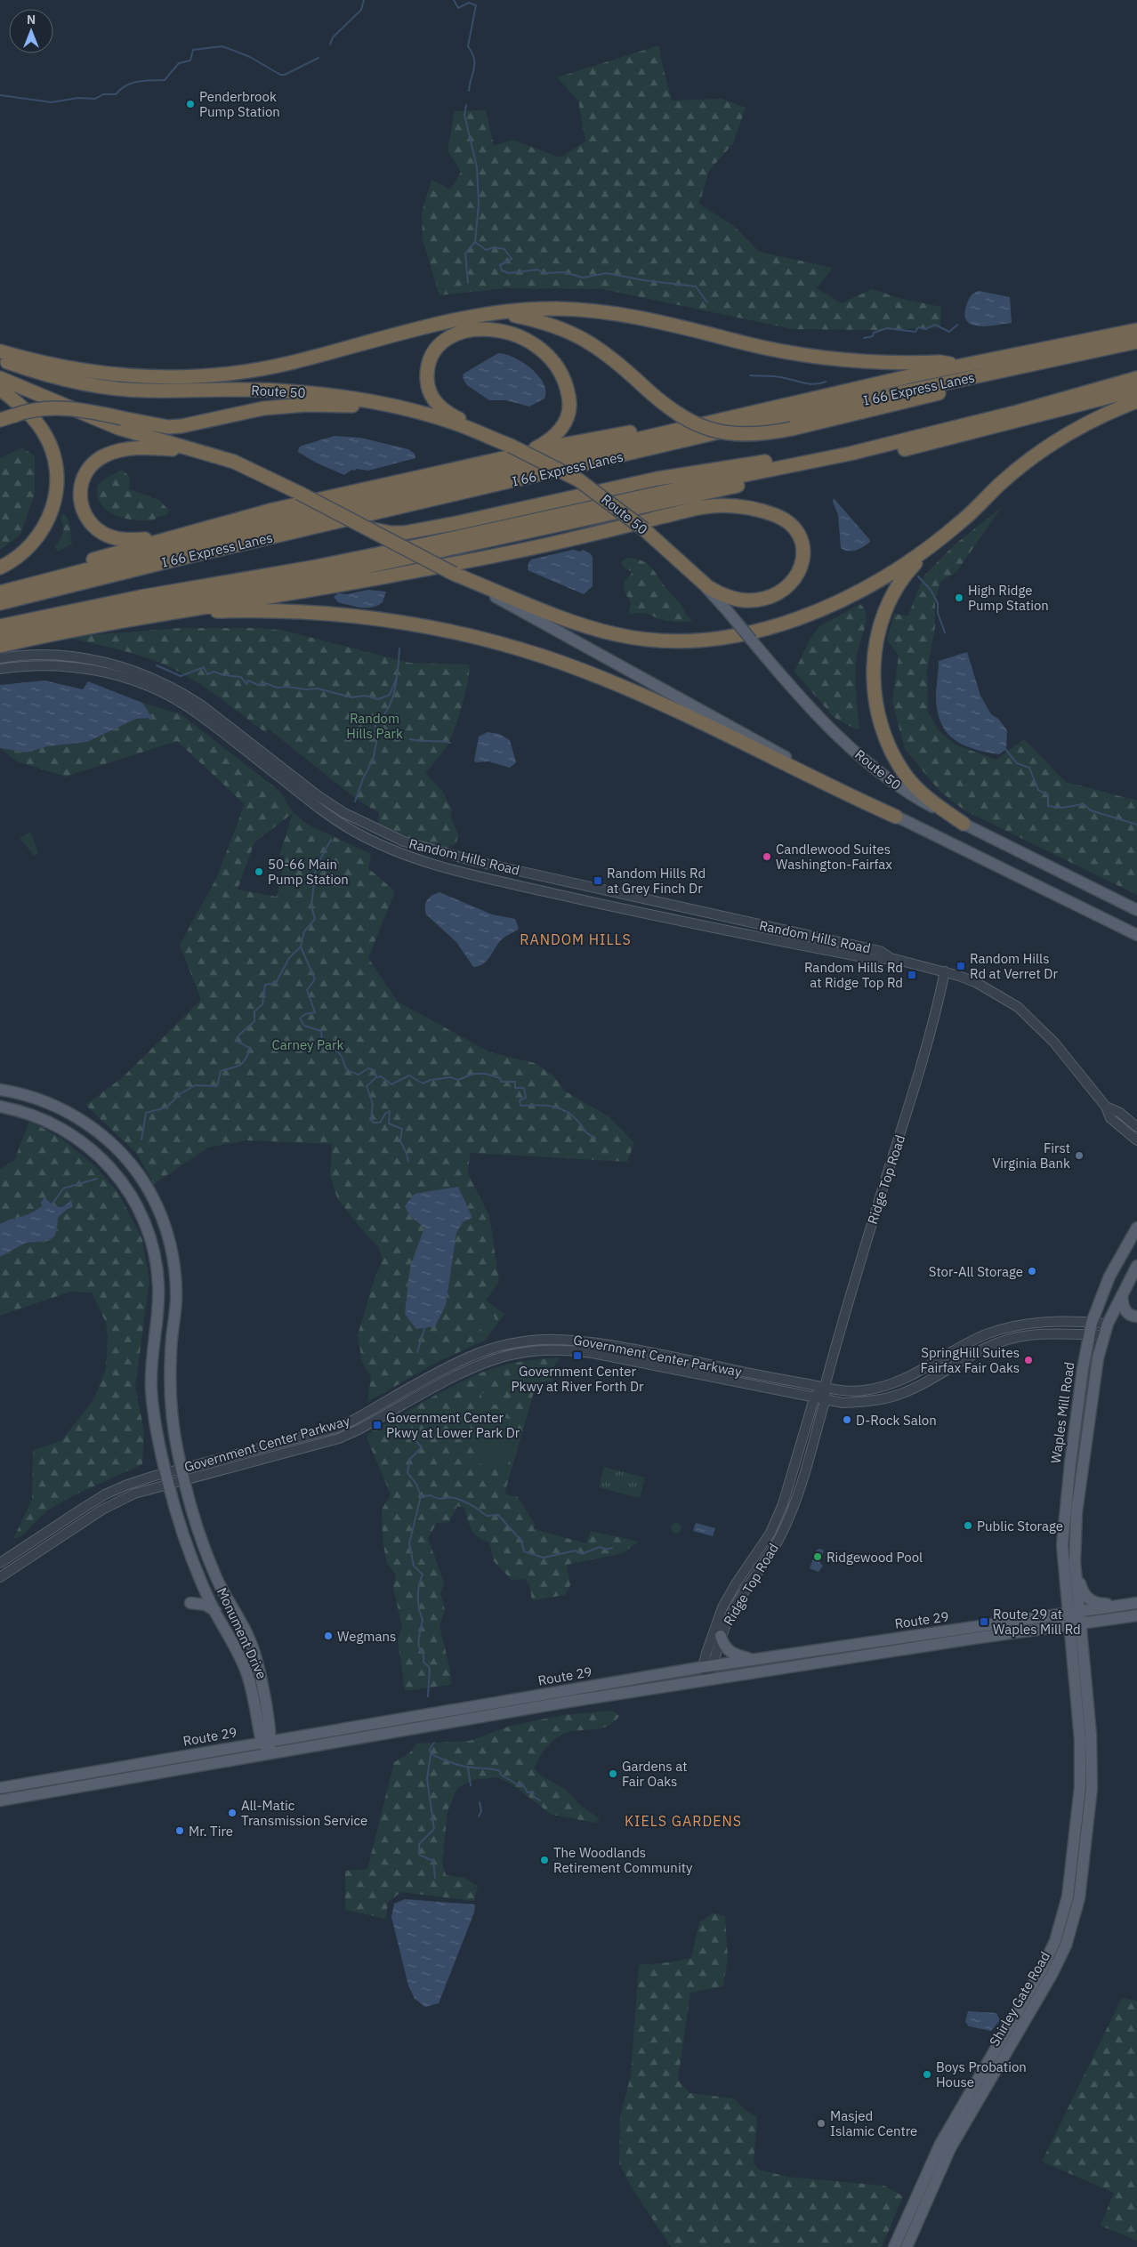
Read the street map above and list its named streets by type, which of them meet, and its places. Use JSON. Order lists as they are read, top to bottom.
{
  "streets": {
    "highway": ["I 66 Express Lanes", "Route 50"],
    "main road": [
      "Waples Mill Road",
      "Route 29",
      "Monument Drive",
      "Shirley Gate Road"
    ],
    "street": ["Random Hills Road", "Ridge Top Road", "Government Center Parkway"]
  },
  "crossings": [
    ["Random Hills Road", "Ridge Top Road"],
    ["Ridge Top Road", "Government Center Parkway"],
    ["Ridge Top Road", "Route 29"],
    ["Government Center Parkway", "Waples Mill Road"],
    ["Government Center Parkway", "Monument Drive"],
    ["Waples Mill Road", "Route 29"],
    ["Waples Mill Road", "Shirley Gate Road"],
    ["Route 29", "Monument Drive"],
    ["Route 29", "Shirley Gate Road"]
  ],
  "districts": ["RANDOM HILLS", "KIELS GARDENS"],
  "parks": ["Random Hills Park", "Carney Park"],
  "places": {
    "other": [
      "Penderbrook Pump Station",
      "High Ridge Pump Station",
      "Candlewood Suites Washington-Fairfax",
      "50-66 Main Pump Station",
      "First Virginia Bank",
      "Stor-All Storage",
      "SpringHill Suites Fairfax Fair Oaks",
      "D-Rock Salon",
      "Public Storage",
      "Ridgewood Pool",
      "Wegmans",
      "Gardens at Fair Oaks",
      "All-Matic Transmission Service",
      "Mr. Tire",
      "The Woodlands Retirement Community",
      "Boys Probation House",
      "Masjed Islamic Centre"
    ],
    "transit": [
      "Random Hills Rd at Grey Finch Dr",
      "Random Hills Rd at Verret Dr",
      "Random Hills Rd at Ridge Top Rd",
      "Government Center Pkwy at River Forth Dr",
      "Government Center Pkwy at Lower Park Dr",
      "Route 29 at Waples Mill Rd"
    ]
  },
  "north": "top"
}
